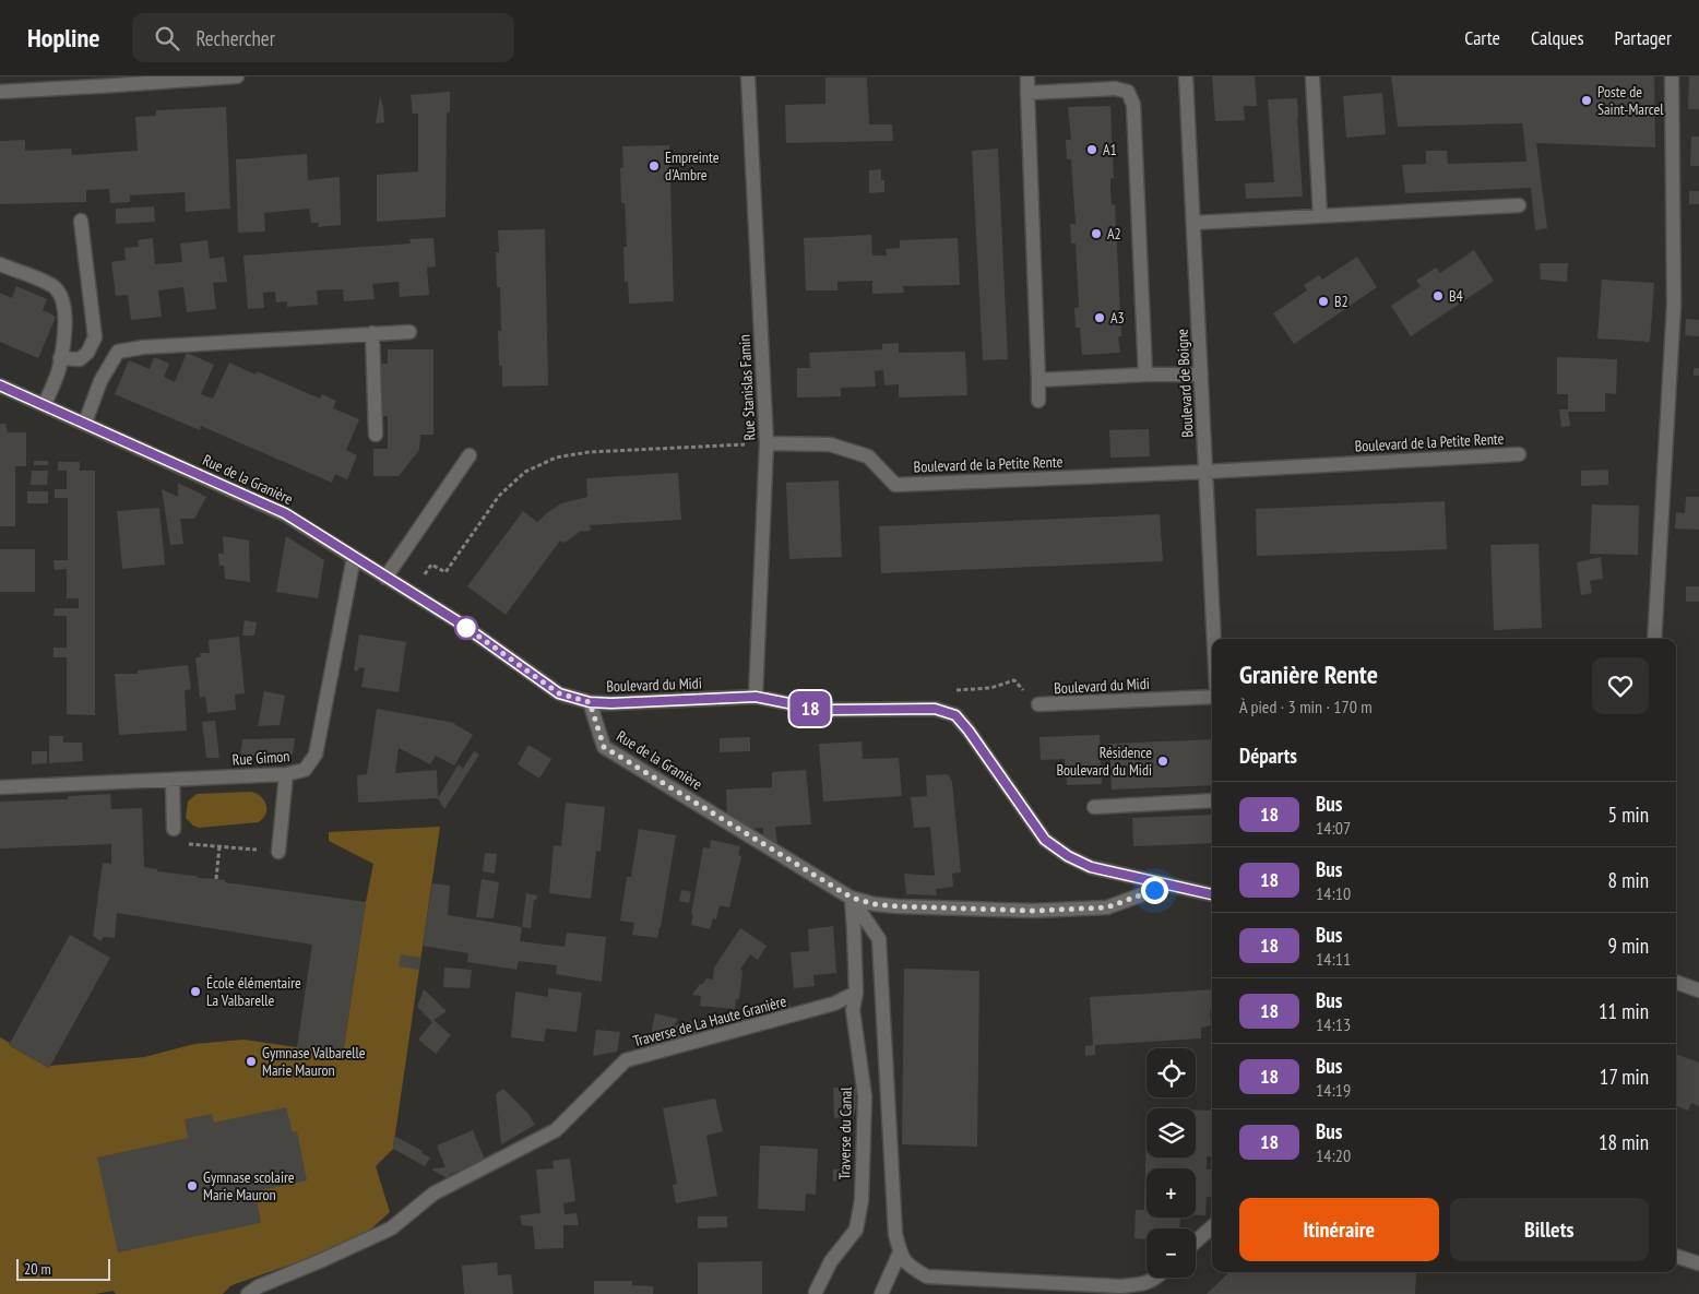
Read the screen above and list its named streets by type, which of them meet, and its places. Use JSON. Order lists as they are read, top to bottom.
{
  "streets": {
    "street": [
      "Boulevard de Boigne",
      "Rue Stanislas Famin",
      "Boulevard de la Petite Rente",
      "Rue de la Granière",
      "Boulevard du Midi",
      "Rue Gimon",
      "Traverse de La Haute Granière",
      "Traverse du Canal"
    ]
  },
  "crossings": [
    ["Boulevard de Boigne", "Boulevard de la Petite Rente"],
    ["Rue Stanislas Famin", "Boulevard de la Petite Rente"],
    ["Rue Stanislas Famin", "Boulevard du Midi"],
    ["Rue de la Granière", "Boulevard du Midi"],
    ["Rue de la Granière", "Rue Gimon"],
    ["Rue de la Granière", "Traverse du Canal"],
    ["Traverse de La Haute Granière", "Traverse du Canal"]
  ],
  "places": [
    "Poste de Saint-Marcel",
    "A1",
    "Empreinte d'Ambre",
    "A2",
    "B4",
    "B2",
    "A3",
    "Résidence Boulevard du Midi",
    "École élémentaire La Valbarelle",
    "Gymnase Valbarelle Marie Mauron",
    "Gymnase scolaire Marie Mauron"
  ],
  "lines": ["bus line 18"],
  "scale_bar": "20 m",
  "page": {
    "header": "Hopline",
    "search": "Rechercher",
    "nav": ["Carte", "Calques", "Partager"],
    "on_map": "18",
    "heading": [
      ["Granière Rente", "À pied · 3 min · 170 m"],
      "Départs"
    ],
    "list": [
      {
        "mark": "18",
        "name": "Bus",
        "note": "14:07",
        "value": "5 min"
      },
      {
        "mark": "18",
        "name": "Bus",
        "note": "14:10",
        "value": "8 min"
      },
      {
        "mark": "18",
        "name": "Bus",
        "note": "14:11",
        "value": "9 min"
      },
      {
        "mark": "18",
        "name": "Bus",
        "note": "14:13",
        "value": "11 min"
      },
      {
        "mark": "18",
        "name": "Bus",
        "note": "14:19",
        "value": "17 min"
      },
      {
        "mark": "18",
        "name": "Bus",
        "note": "14:20",
        "value": "18 min"
      }
    ],
    "map_buttons": ["+", "−"],
    "buttons": ["Itinéraire", "Billets"],
    "scale": "20 m"
  }
}
